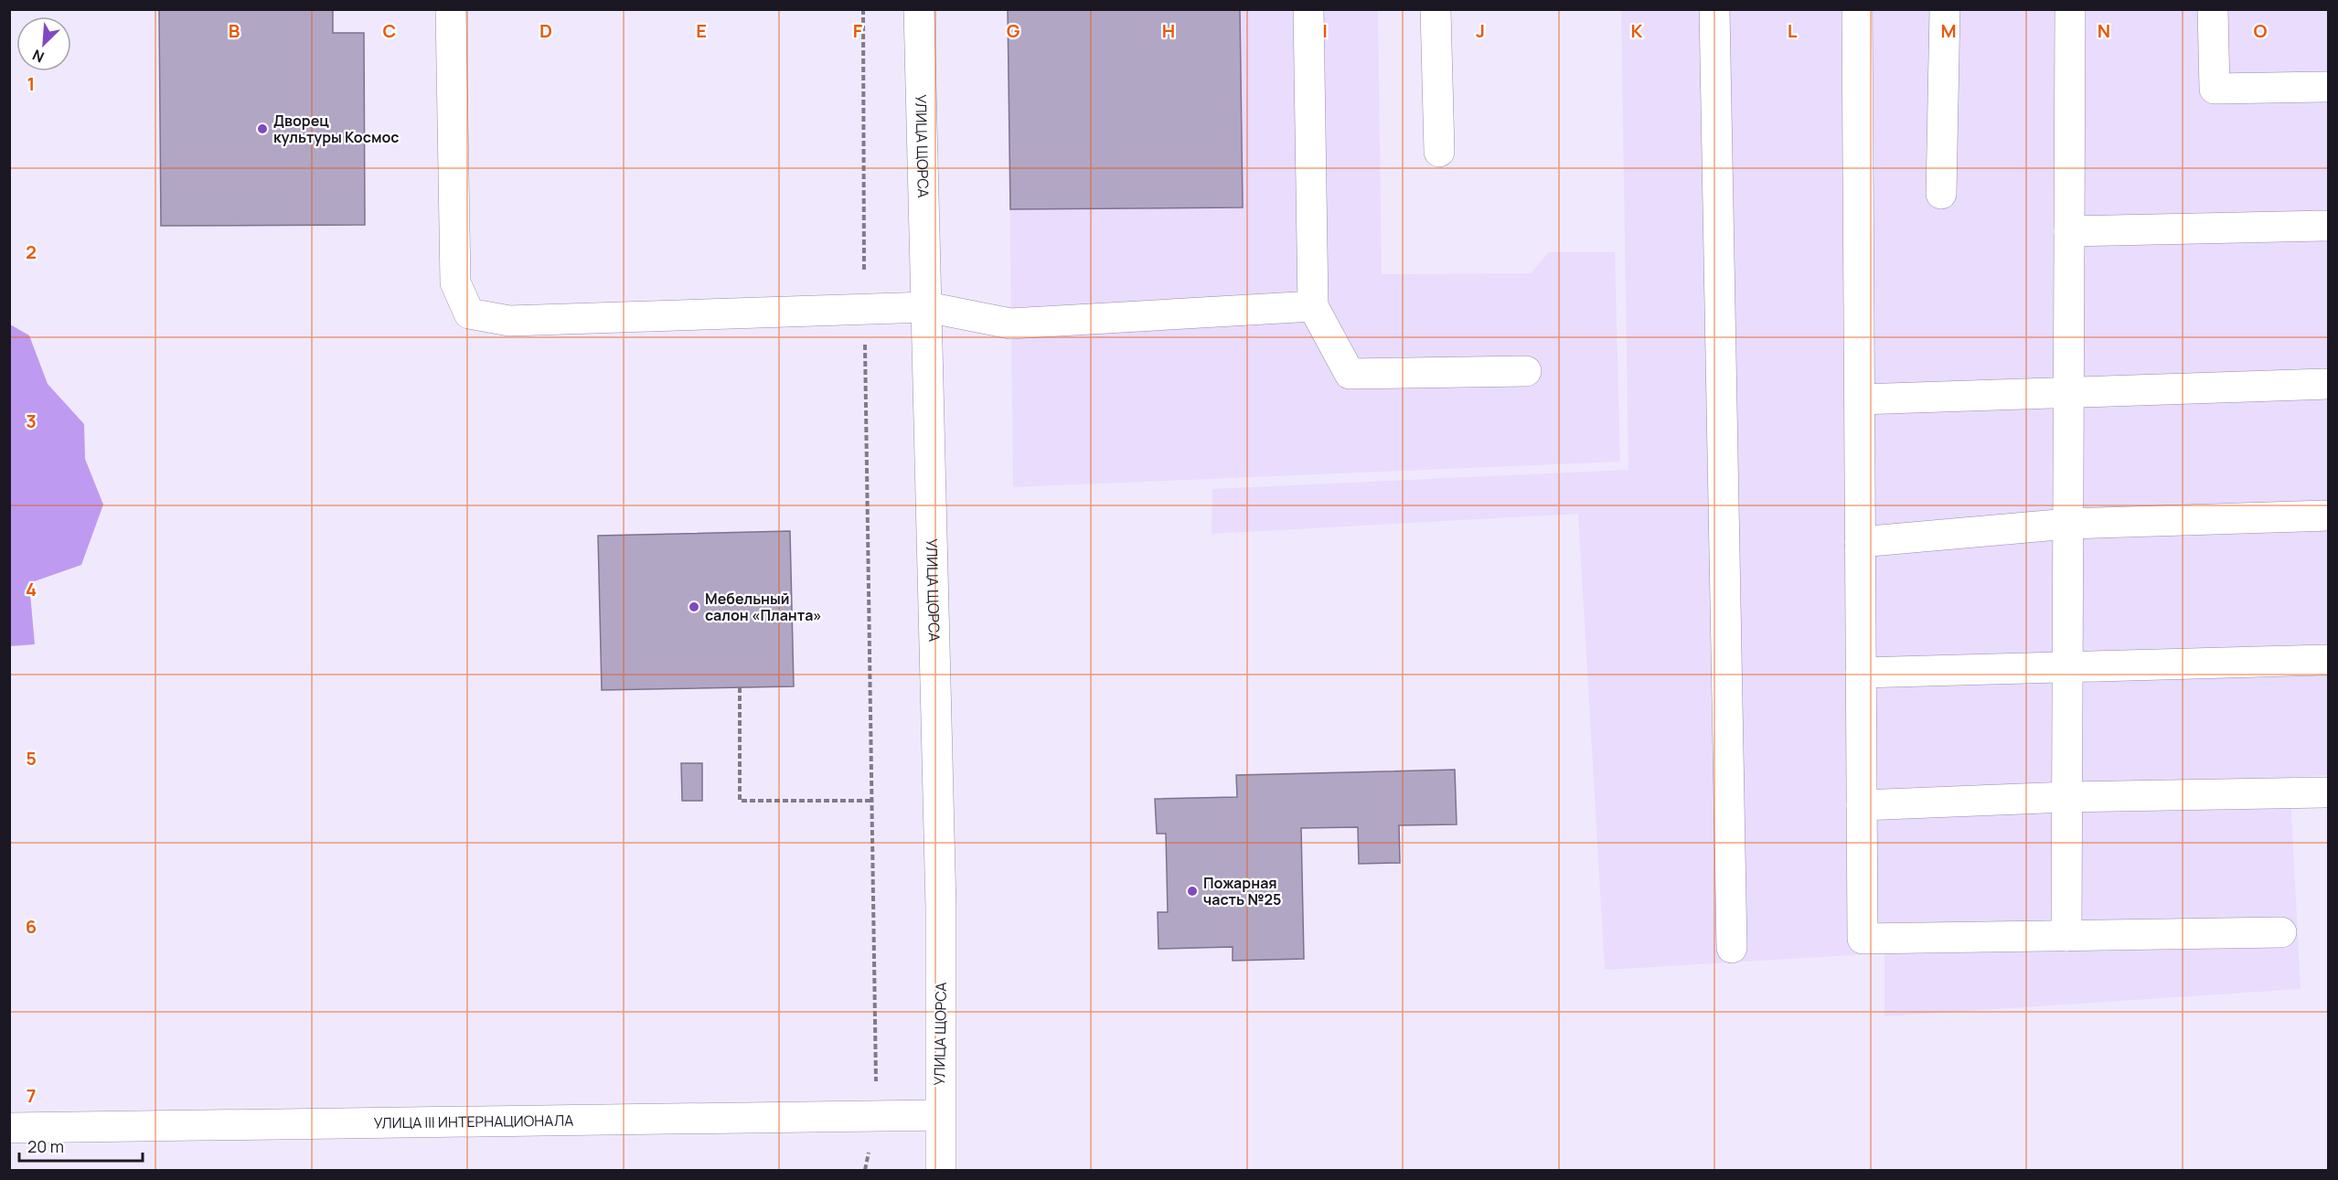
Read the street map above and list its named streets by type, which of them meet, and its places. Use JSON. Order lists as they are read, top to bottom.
{
  "streets": {
    "street": ["УЛИЦА ЩОРСА", "УЛИЦА III ИНТЕРНАЦИОНАЛА"]
  },
  "crossings": [
    ["УЛИЦА ЩОРСА", "УЛИЦА III ИНТЕРНАЦИОНАЛА"]
  ],
  "places": ["Дворец культуры Космос", "Мебельный салон «Планта»", "Пожарная часть №25"],
  "scale_bar": "20 m",
  "north": "bottom left",
  "grid": {
    "columns": [
      "B",
      "C",
      "D",
      "E",
      "F",
      "G",
      "H",
      "I",
      "J",
      "K",
      "L",
      "M",
      "N",
      "O"
    ],
    "rows": [
      "1",
      "2",
      "3",
      "4",
      "5",
      "6",
      "7"
    ]
  }
}
